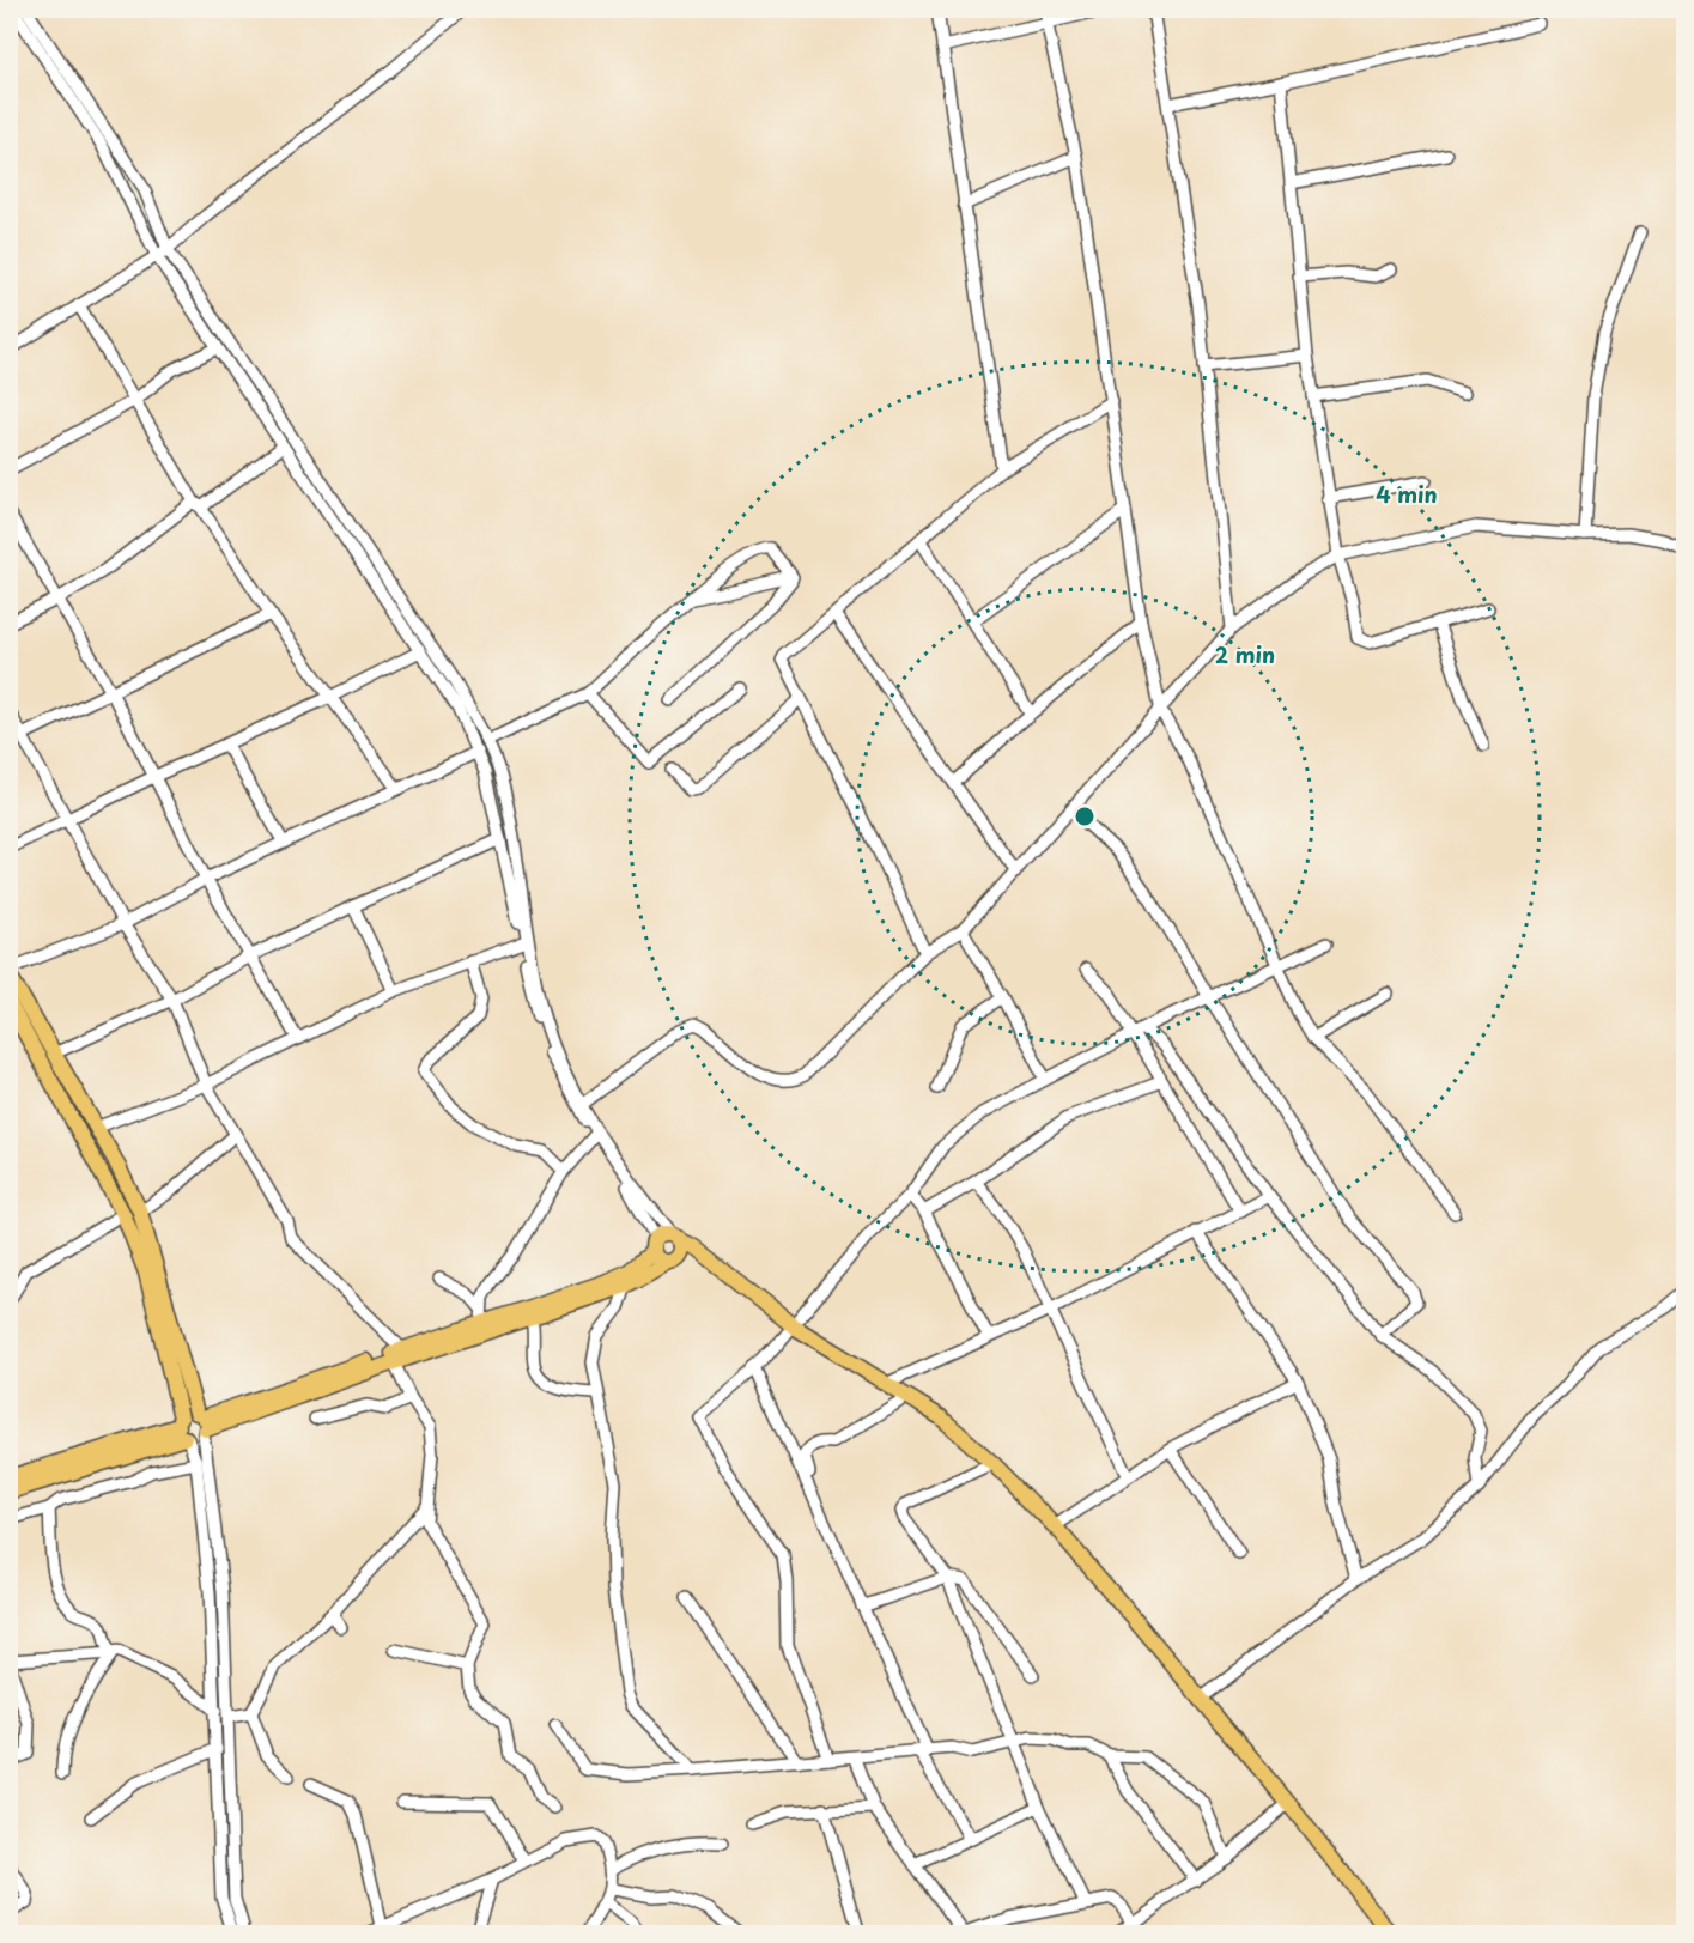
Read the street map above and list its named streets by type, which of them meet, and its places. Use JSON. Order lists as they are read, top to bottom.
{
  "rings": ["4 min", "2 min"]
}
